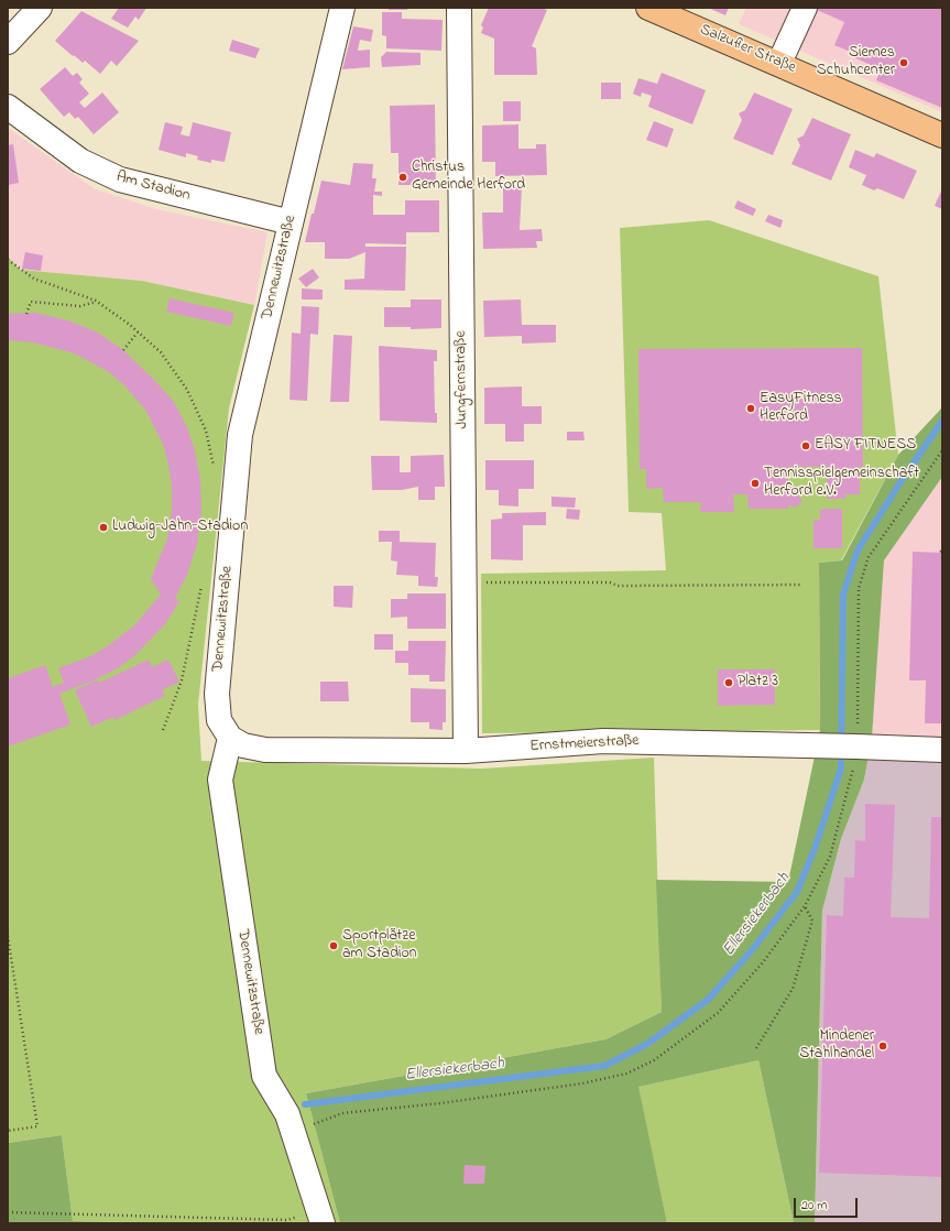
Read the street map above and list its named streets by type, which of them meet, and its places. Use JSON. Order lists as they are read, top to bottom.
{
  "streets": {
    "main road": ["Salzufler Straße"],
    "street": [
      "Am Stadion",
      "Dennewitzstraße",
      "Jungfernstraße",
      "Ernstmeierstraße"
    ]
  },
  "crossings": [
    ["Am Stadion", "Dennewitzstraße"],
    ["Dennewitzstraße", "Ernstmeierstraße"],
    ["Jungfernstraße", "Ernstmeierstraße"]
  ],
  "water": ["Ellersiekerbach"],
  "places": [
    "Siemes Schuhcenter",
    "Christus Gemeinde Herford",
    "EasyFitness Herford",
    "EASY FITNESS",
    "Tennisspielgemeinschaft Herford e.V.",
    "Ludwig-Jahn-Stadion",
    "Platz 3",
    "Sportplätze am Stadion",
    "Mindener Stahlhandel"
  ],
  "scale_bar": "20 m"
}
